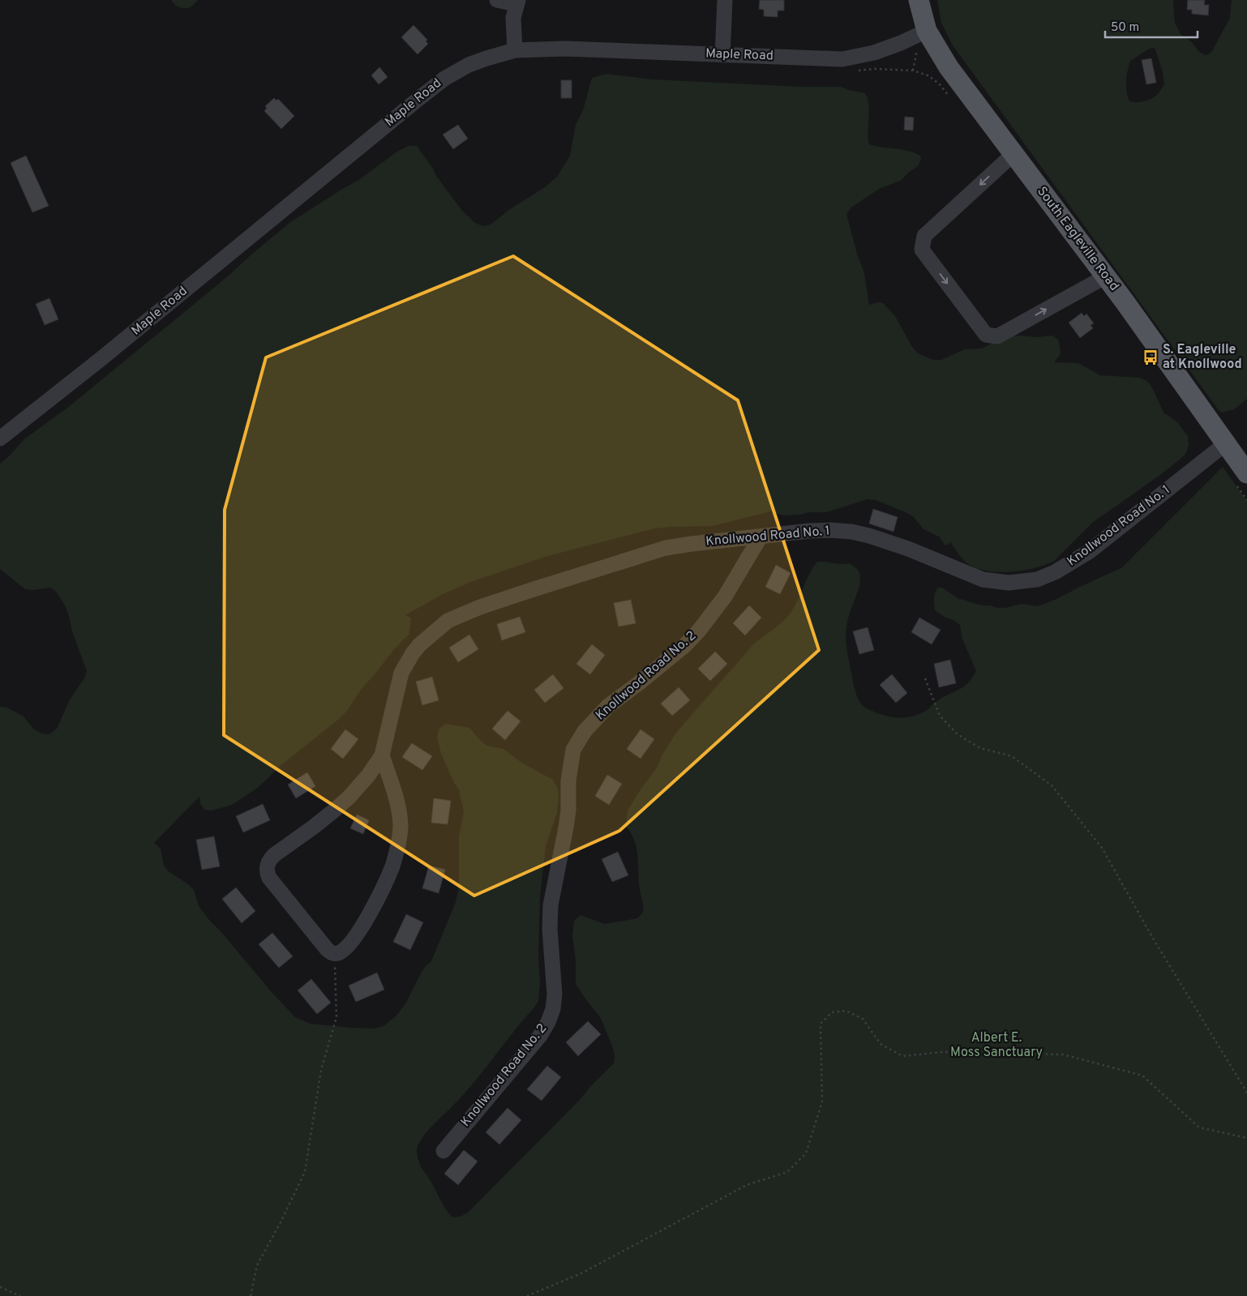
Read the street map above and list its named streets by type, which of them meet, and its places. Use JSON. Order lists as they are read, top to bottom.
{
  "streets": {
    "main road": ["South Eagleville Road"],
    "street": ["Maple Road", "Knollwood Road No. 1", "Knollwood Road No. 2"]
  },
  "crossings": [
    ["Maple Road", "South Eagleville Road"],
    ["South Eagleville Road", "Knollwood Road No. 1"],
    ["Knollwood Road No. 1", "Knollwood Road No. 2"]
  ],
  "parks": ["Albert E. Moss Sanctuary"],
  "places": {
    "bus stop": ["S. Eagleville at Knollwood"]
  },
  "scale_bar": "50 m"
}
